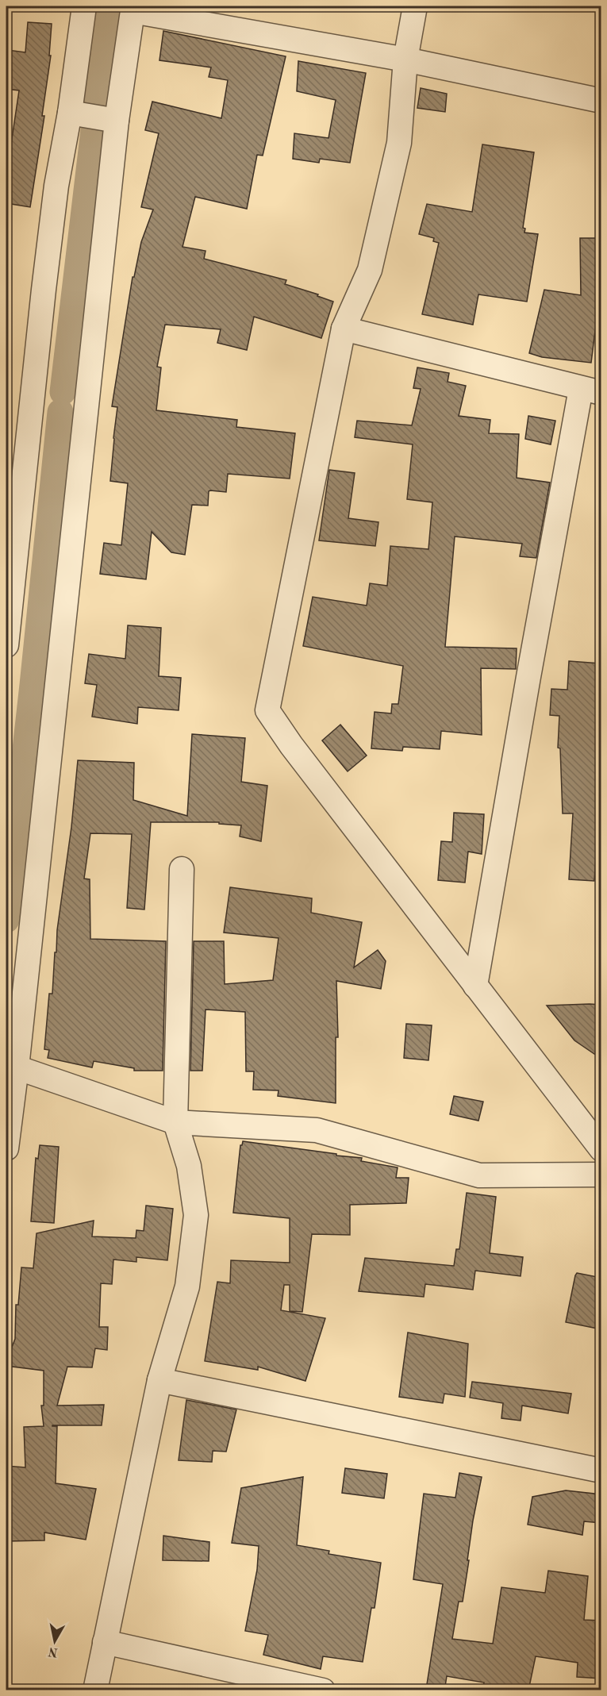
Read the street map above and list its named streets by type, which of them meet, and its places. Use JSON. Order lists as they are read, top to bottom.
{
  "north": "bottom"
}
